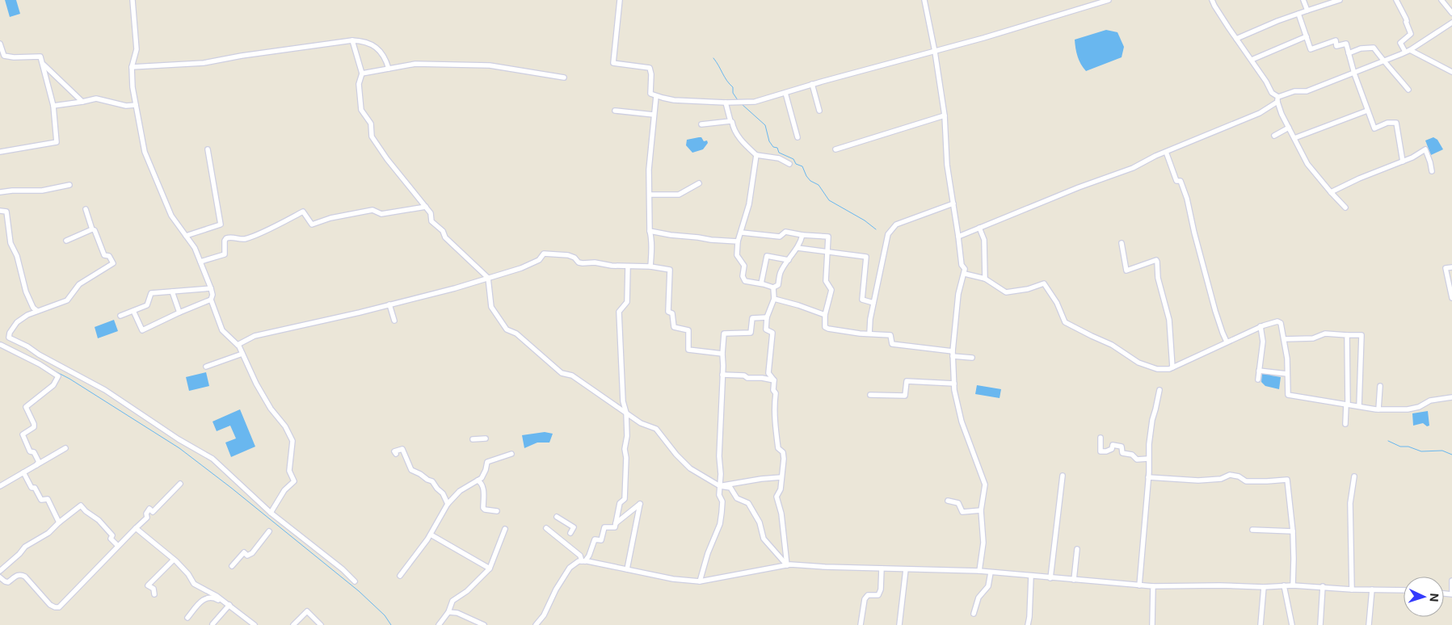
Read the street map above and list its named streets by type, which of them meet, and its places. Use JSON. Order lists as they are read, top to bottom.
{
  "north": "right"
}
